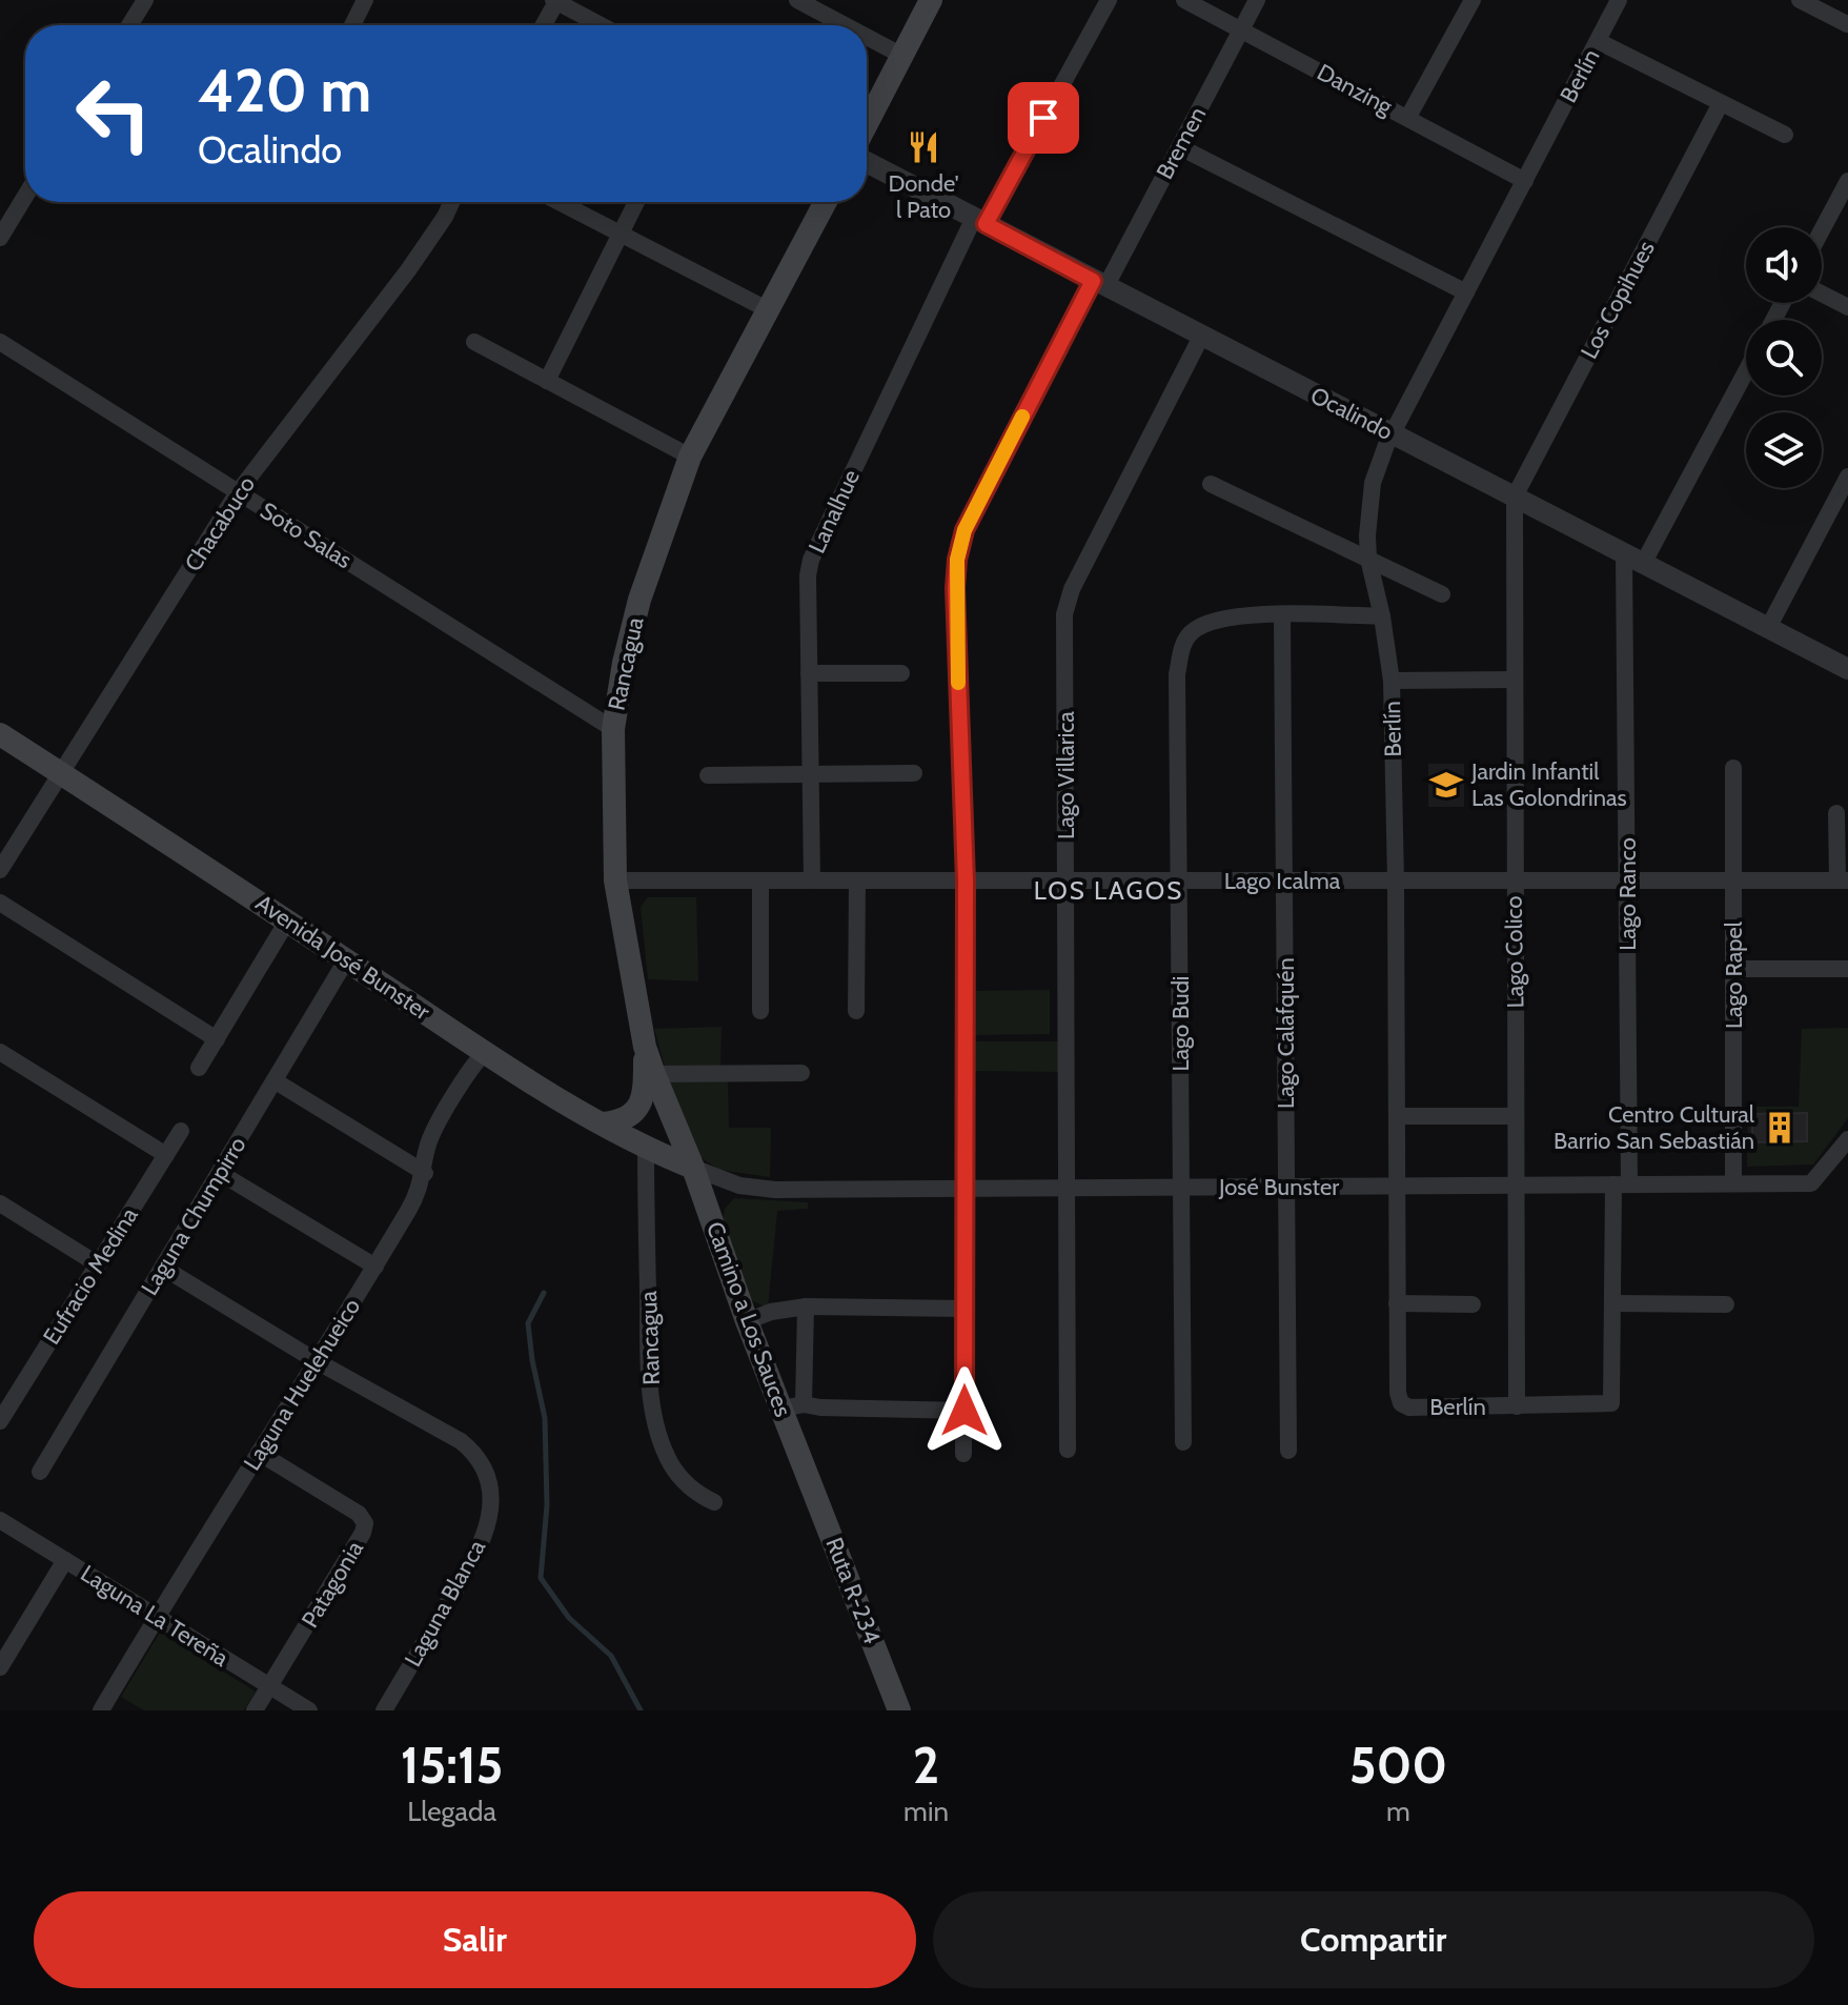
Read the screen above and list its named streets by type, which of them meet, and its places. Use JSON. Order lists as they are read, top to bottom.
{
  "streets": {
    "main road": [
      "Rancagua",
      "Avenida José Bunster",
      "Camino a Los Sauces",
      "Ruta R-234"
    ],
    "street": [
      "Berlín",
      "Danzing",
      "Bremen",
      "Los Copihues",
      "Ocalindo",
      "Lanalhue",
      "Chacabuco",
      "Soto Salas",
      "Lago Villarica",
      "Lago Icalma",
      "Lago Ranco",
      "Lago Colico",
      "Lago Rapel",
      "Lago Budi",
      "Lago Calafquén",
      "José Bunster",
      "Laguna Chumpirro",
      "Eufracio Medina",
      "Laguna Huelehueico",
      "Patagonia",
      "Laguna Blanca",
      "Laguna La Tereña"
    ]
  },
  "crossings": [
    ["Berlín", "Danzing"],
    ["Berlín", "Ocalindo"],
    ["Berlín", "Lago Icalma"],
    ["Berlín", "Lago Ranco"],
    ["Berlín", "Lago Colico"],
    ["Berlín", "José Bunster"],
    ["Danzing", "Bremen"],
    ["Bremen", "Ocalindo"],
    ["Bremen", "Lago Icalma"],
    ["Bremen", "José Bunster"],
    ["Los Copihues", "Ocalindo"],
    ["Los Copihues", "Lago Colico"],
    ["Ocalindo", "Lanalhue"],
    ["Ocalindo", "Lago Villarica"],
    ["Ocalindo", "Lago Ranco"],
    ["Ocalindo", "Lago Colico"],
    ["Lanalhue", "Lago Icalma"],
    ["Chacabuco", "Soto Salas"],
    ["Chacabuco", "Avenida José Bunster"],
    ["Soto Salas", "Rancagua"],
    ["Rancagua", "Lago Icalma"],
    ["Rancagua", "Avenida José Bunster"],
    ["Rancagua", "José Bunster"],
    ["Rancagua", "Camino a Los Sauces"],
    ["Lago Villarica", "Lago Icalma"],
    ["Lago Villarica", "José Bunster"],
    ["Lago Icalma", "Lago Ranco"],
    ["Lago Icalma", "Lago Colico"],
    ["Lago Icalma", "Lago Rapel"],
    ["Lago Icalma", "Lago Budi"],
    ["Lago Icalma", "Lago Calafquén"],
    ["Lago Ranco", "Lago Colico"],
    ["Lago Ranco", "José Bunster"],
    ["Lago Colico", "José Bunster"],
    ["Avenida José Bunster", "José Bunster"],
    ["Avenida José Bunster", "Laguna Chumpirro"],
    ["Avenida José Bunster", "Camino a Los Sauces"],
    ["Avenida José Bunster", "Laguna Huelehueico"],
    ["Lago Rapel", "José Bunster"],
    ["Lago Budi", "Lago Calafquén"],
    ["Lago Budi", "José Bunster"],
    ["Lago Calafquén", "José Bunster"],
    ["José Bunster", "Camino a Los Sauces"],
    ["Laguna Chumpirro", "Laguna Blanca"],
    ["Camino a Los Sauces", "Ruta R-234"],
    ["Laguna Huelehueico", "Patagonia"],
    ["Laguna Huelehueico", "Laguna Blanca"],
    ["Laguna Huelehueico", "Laguna La Tereña"],
    ["Patagonia", "Laguna La Tereña"]
  ],
  "districts": ["LOS LAGOS"],
  "places": {
    "restaurant": ["Donde' l Pato"],
    "school or university": ["Jardin Infantil Las Golondrinas"],
    "building": ["Centro Cultural Barrio San Sebastián"]
  },
  "page": {
    "turn": ["420 m", "Ocalindo"],
    "eta": [
      "15:15",
      "Llegada",
      "2",
      "min",
      "500",
      "m"
    ],
    "buttons": ["Salir", "Compartir"]
  }
}
